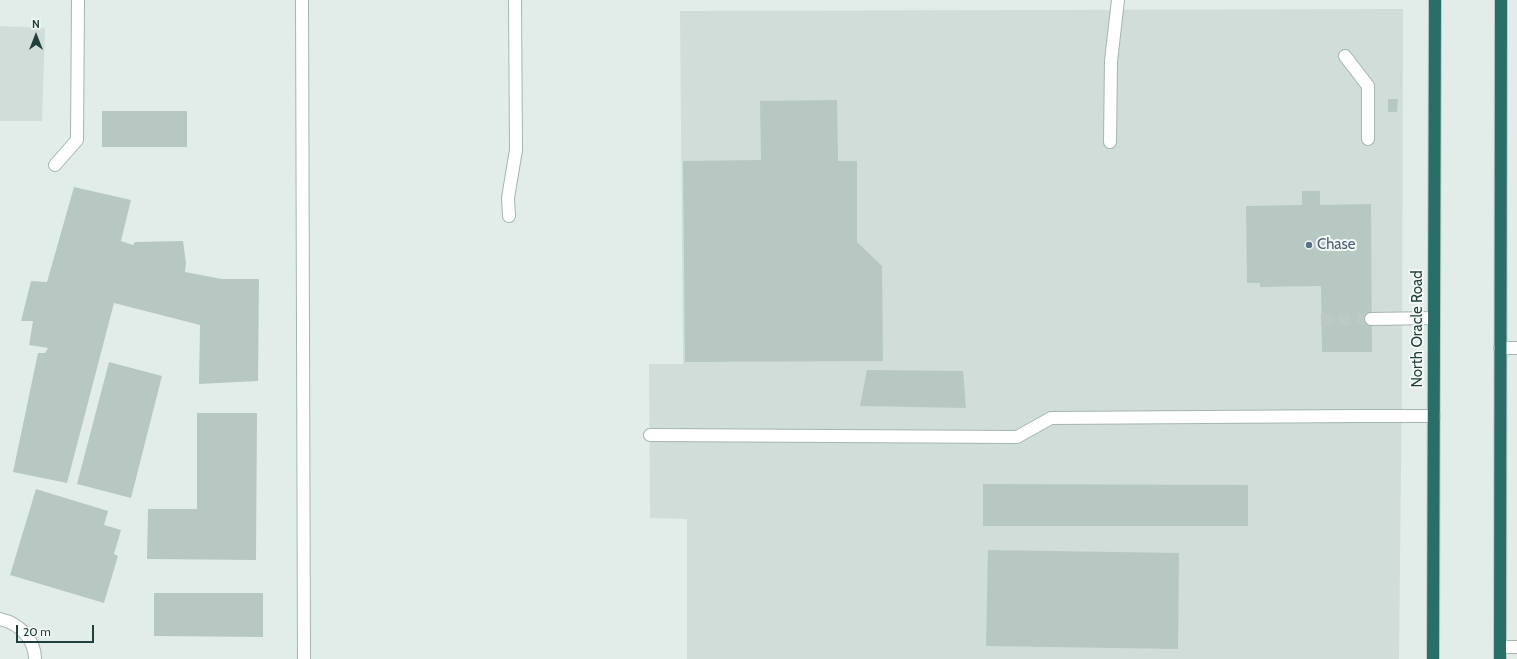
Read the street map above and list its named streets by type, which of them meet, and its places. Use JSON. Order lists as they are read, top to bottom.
{
  "streets": {
    "highway": ["North Oracle Road"]
  },
  "places": ["Chase"],
  "scale_bar": "20 m",
  "north": "top"
}
